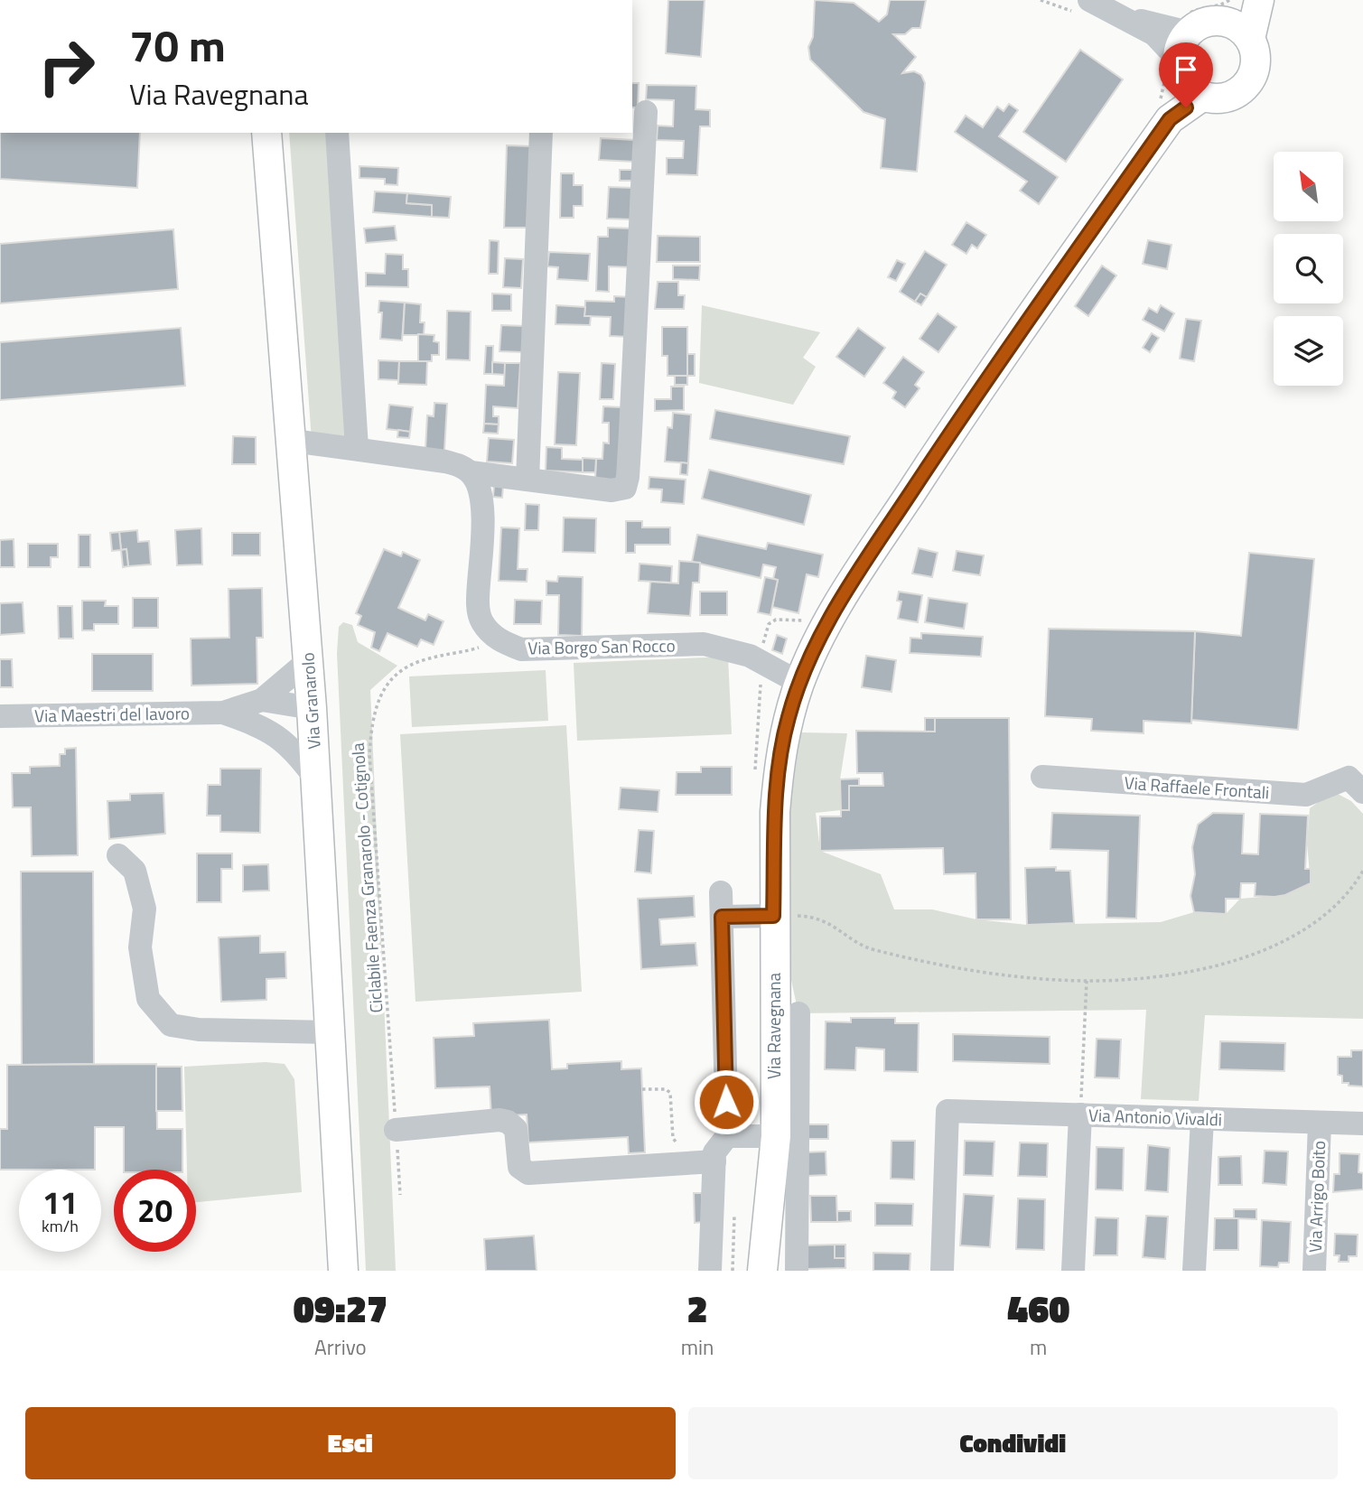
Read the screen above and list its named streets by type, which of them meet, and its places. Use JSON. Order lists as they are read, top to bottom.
{
  "streets": {
    "main road": ["Via Granarolo", "Via Ravegnana"],
    "street": [
      "Via Borgo San Rocco",
      "Via Maestri del lavoro",
      "Via Raffaele Frontali",
      "Via Antonio Vivaldi",
      "Via Arrigo Boito"
    ],
    "path": ["Ciclabile Faenza Granarolo - Cotignola"]
  },
  "crossings": [
    ["Via Borgo San Rocco", "Ciclabile Faenza Granarolo - Cotignola"],
    ["Via Borgo San Rocco", "Via Ravegnana"],
    ["Via Granarolo", "Via Maestri del lavoro"],
    ["Via Antonio Vivaldi", "Via Arrigo Boito"]
  ],
  "north": "top left",
  "page": {
    "turn": ["70 m", "Via Ravegnana"],
    "speed": "11 km/h",
    "limit": "20",
    "eta": [
      "09:27",
      "Arrivo",
      "2",
      "min",
      "460",
      "m"
    ],
    "buttons": ["Esci", "Condividi"]
  }
}
